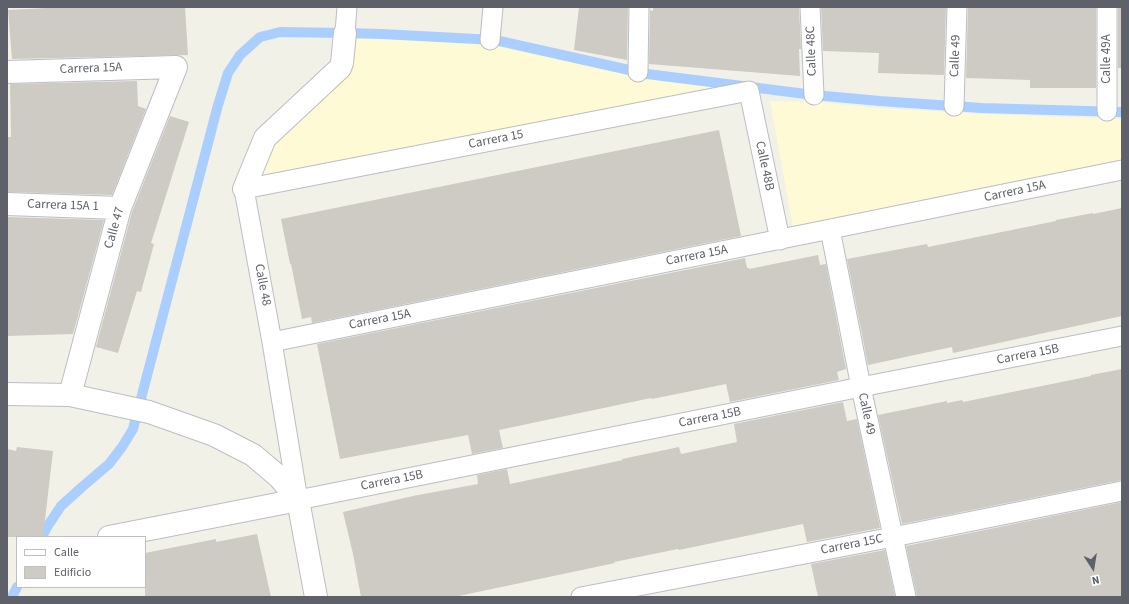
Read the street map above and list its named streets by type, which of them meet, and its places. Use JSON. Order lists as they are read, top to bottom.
{
  "streets": {
    "street": [
      "Carrera 15A",
      "Carrera 15A 1",
      "Calle 47",
      "Calle 48",
      "Carrera 15B"
    ],
    "lane": [
      "Calle 48C",
      "Calle 49",
      "Calle 49A",
      "Carrera 15",
      "Calle 48B",
      "Carrera 15C"
    ]
  },
  "crossings": [
    ["Calle 49", "Carrera 15A"],
    ["Calle 49", "Carrera 15B"],
    ["Calle 49", "Carrera 15C"],
    ["Carrera 15A", "Calle 48B"],
    ["Carrera 15A", "Calle 47"],
    ["Carrera 15A", "Calle 48"],
    ["Carrera 15", "Calle 48B"],
    ["Carrera 15", "Calle 48"],
    ["Carrera 15A 1", "Calle 47"],
    ["Calle 48", "Carrera 15B"]
  ],
  "legend": ["Calle", "Edificio"],
  "north": "bottom"
}
